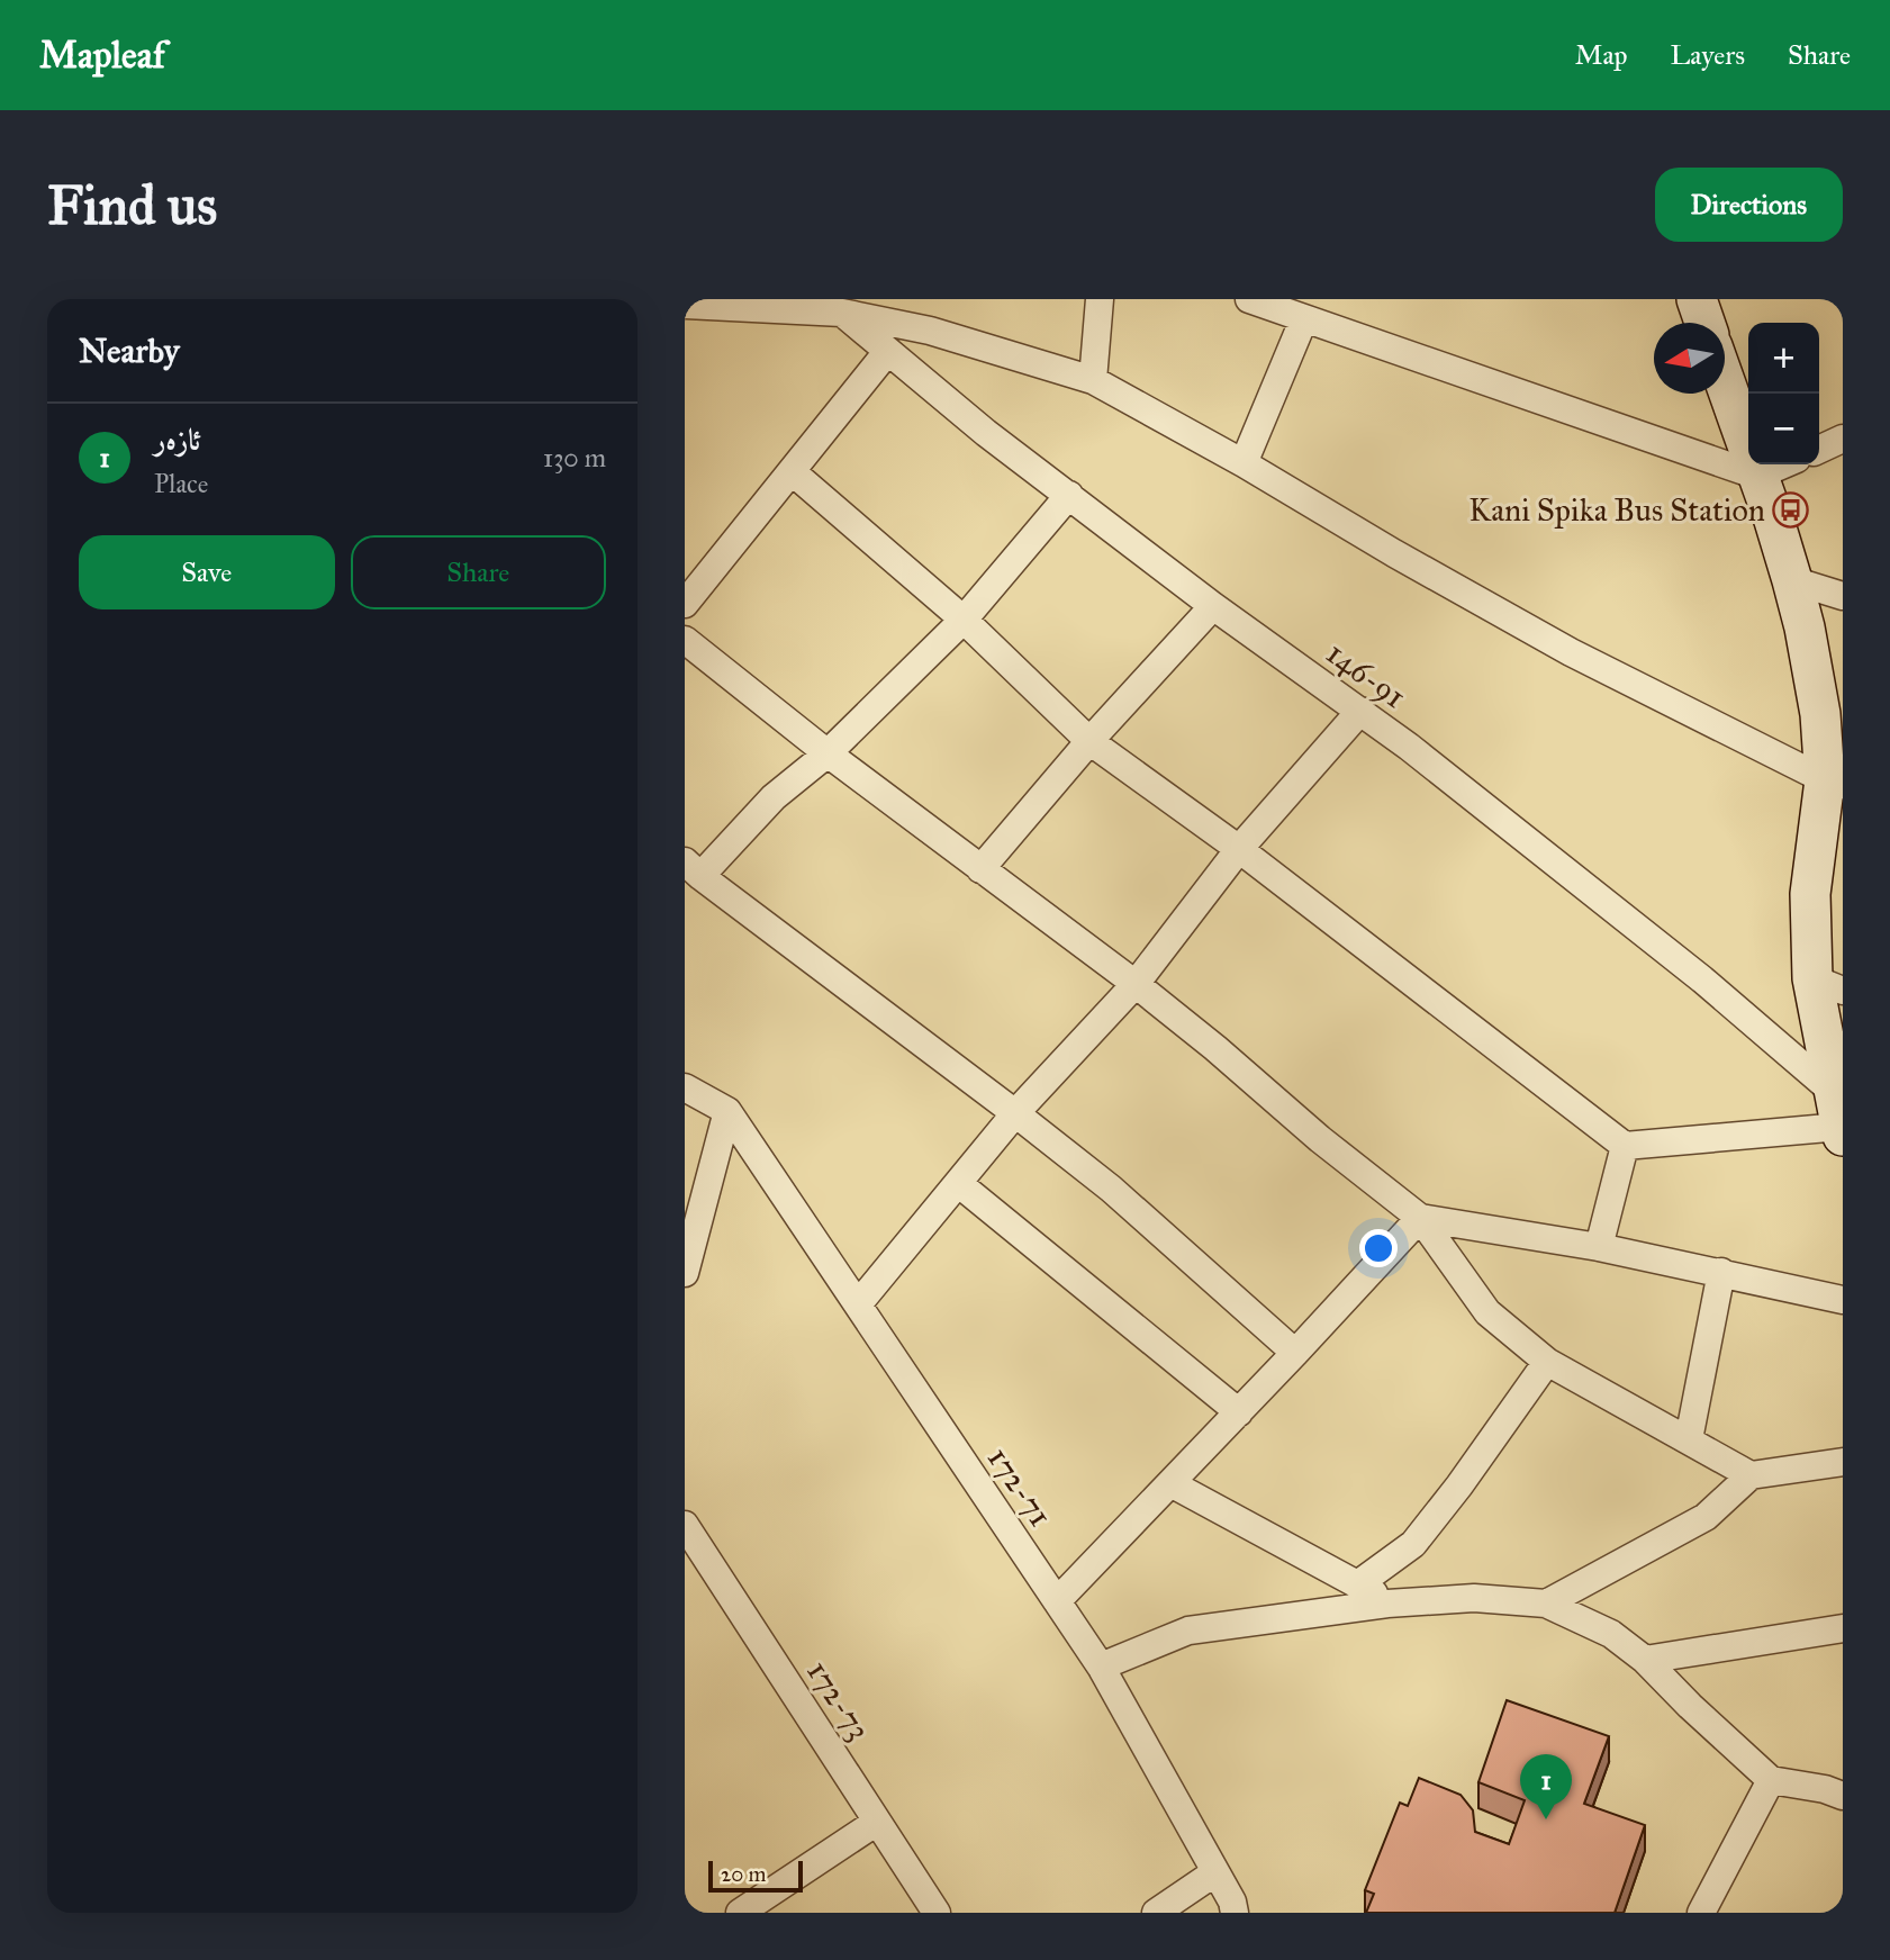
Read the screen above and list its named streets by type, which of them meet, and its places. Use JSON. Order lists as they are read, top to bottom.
{
  "streets": {
    "street": ["146-91", "172-71", "172-73"]
  },
  "places": {
    "bus stop": ["Kani Spika Bus Station"]
  },
  "scale_bar": "20 m",
  "north": "left",
  "page": {
    "header": "Mapleaf",
    "nav": ["Map", "Layers", "Share"],
    "buttons": [
      "Directions",
      ["Save", "Share"]
    ],
    "title": "Find us",
    "heading": "Nearby",
    "map_buttons": ["+", "−"],
    "list": [
      {
        "mark": "1",
        "name": "ئازەر",
        "note": "Place",
        "value": "130 m"
      }
    ],
    "pins": "1",
    "scale": "20 m"
  }
}
